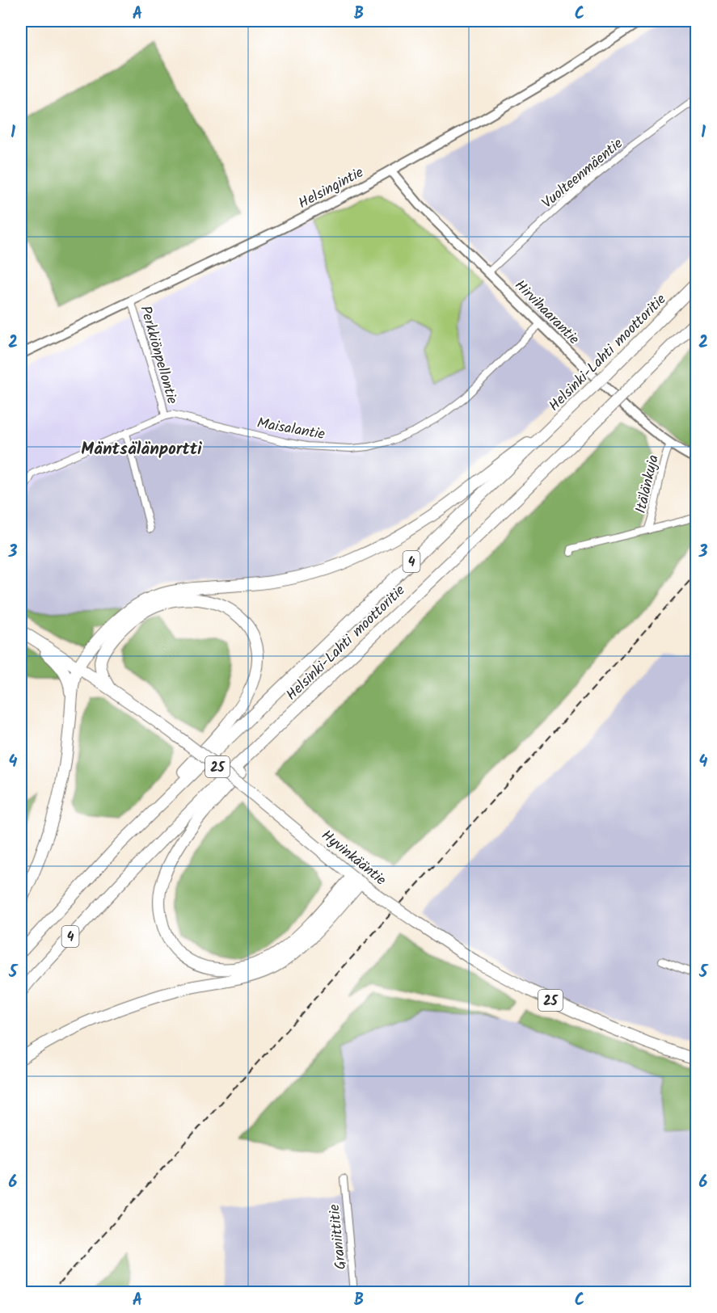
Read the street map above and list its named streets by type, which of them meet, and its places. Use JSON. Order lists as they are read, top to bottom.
{
  "streets": {
    "highway": [
      "Helsinki-Lahti moottoritie",
      "4",
      "25",
      "Hyvinkääntie"
    ],
    "main road": ["Helsingintie", "Hirvihaarantie"],
    "street": [
      "Vuolteenmäentie",
      "Perkkiönpellontie",
      "Maisalantie",
      "Itälänkuja",
      "Graniittitie"
    ]
  },
  "crossings": [
    ["Vuolteenmäentie", "Hirvihaarantie"],
    ["Helsingintie", "Hirvihaarantie"],
    ["Helsingintie", "Perkkiönpellontie"],
    ["Hirvihaarantie", "Maisalantie"],
    ["Hirvihaarantie", "Itälänkuja"],
    ["Perkkiönpellontie", "Maisalantie"]
  ],
  "districts": ["Mäntsälänportti"],
  "grid": {
    "columns": ["A", "B", "C"],
    "rows": [
      "1",
      "2",
      "3",
      "4",
      "5",
      "6"
    ]
  }
}
